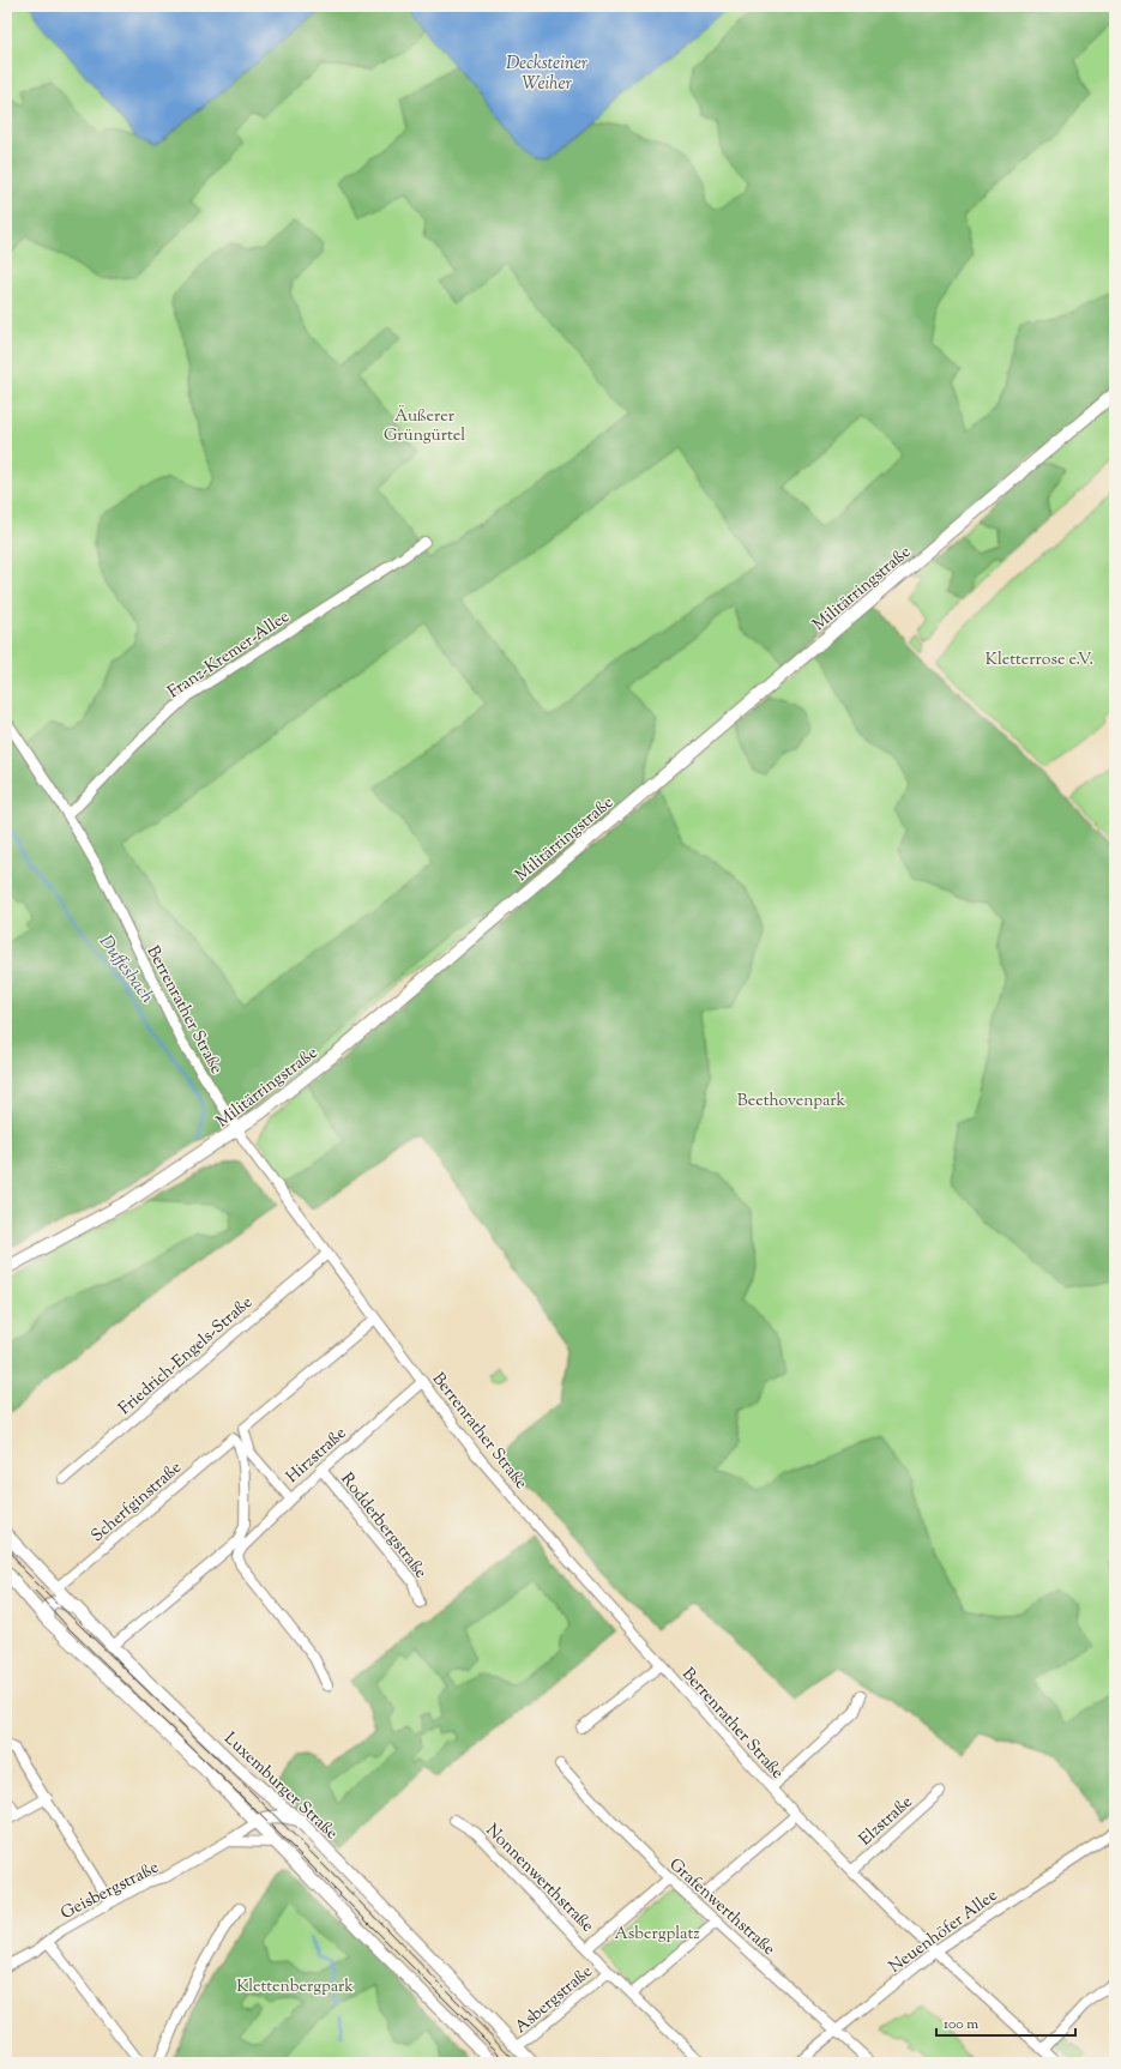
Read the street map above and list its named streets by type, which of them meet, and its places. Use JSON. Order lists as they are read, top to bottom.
{
  "streets": {
    "main road": ["Militärringstraße", "Luxemburger Straße"],
    "street": [
      "Franz-Kremer-Allee",
      "Berrenrather Straße",
      "Friedrich-Engels-Straße",
      "Hirzstraße",
      "Scherfginstraße",
      "Rodderbergstraße",
      "Elzstraße",
      "Nonnenwerthstraße",
      "Geisbergstraße",
      "Grafenwerthstraße",
      "Neuenhöfer Allee",
      "Asbergstraße"
    ]
  },
  "crossings": [
    ["Militärringstraße", "Berrenrather Straße"],
    ["Franz-Kremer-Allee", "Berrenrather Straße"],
    ["Berrenrather Straße", "Friedrich-Engels-Straße"],
    ["Berrenrather Straße", "Hirzstraße"],
    ["Berrenrather Straße", "Elzstraße"],
    ["Berrenrather Straße", "Neuenhöfer Allee"],
    ["Hirzstraße", "Rodderbergstraße"],
    ["Scherfginstraße", "Luxemburger Straße"],
    ["Luxemburger Straße", "Asbergstraße"],
    ["Nonnenwerthstraße", "Asbergstraße"],
    ["Grafenwerthstraße", "Neuenhöfer Allee"]
  ],
  "water": ["Decksteiner Weiher", "Duffesbach"],
  "parks": [
    "Äußerer Grüngürtel",
    "Kletterrose e.V.",
    "Beethovenpark",
    "Asbergplatz",
    "Klettenbergpark"
  ],
  "scale_bar": "100 m"
}
